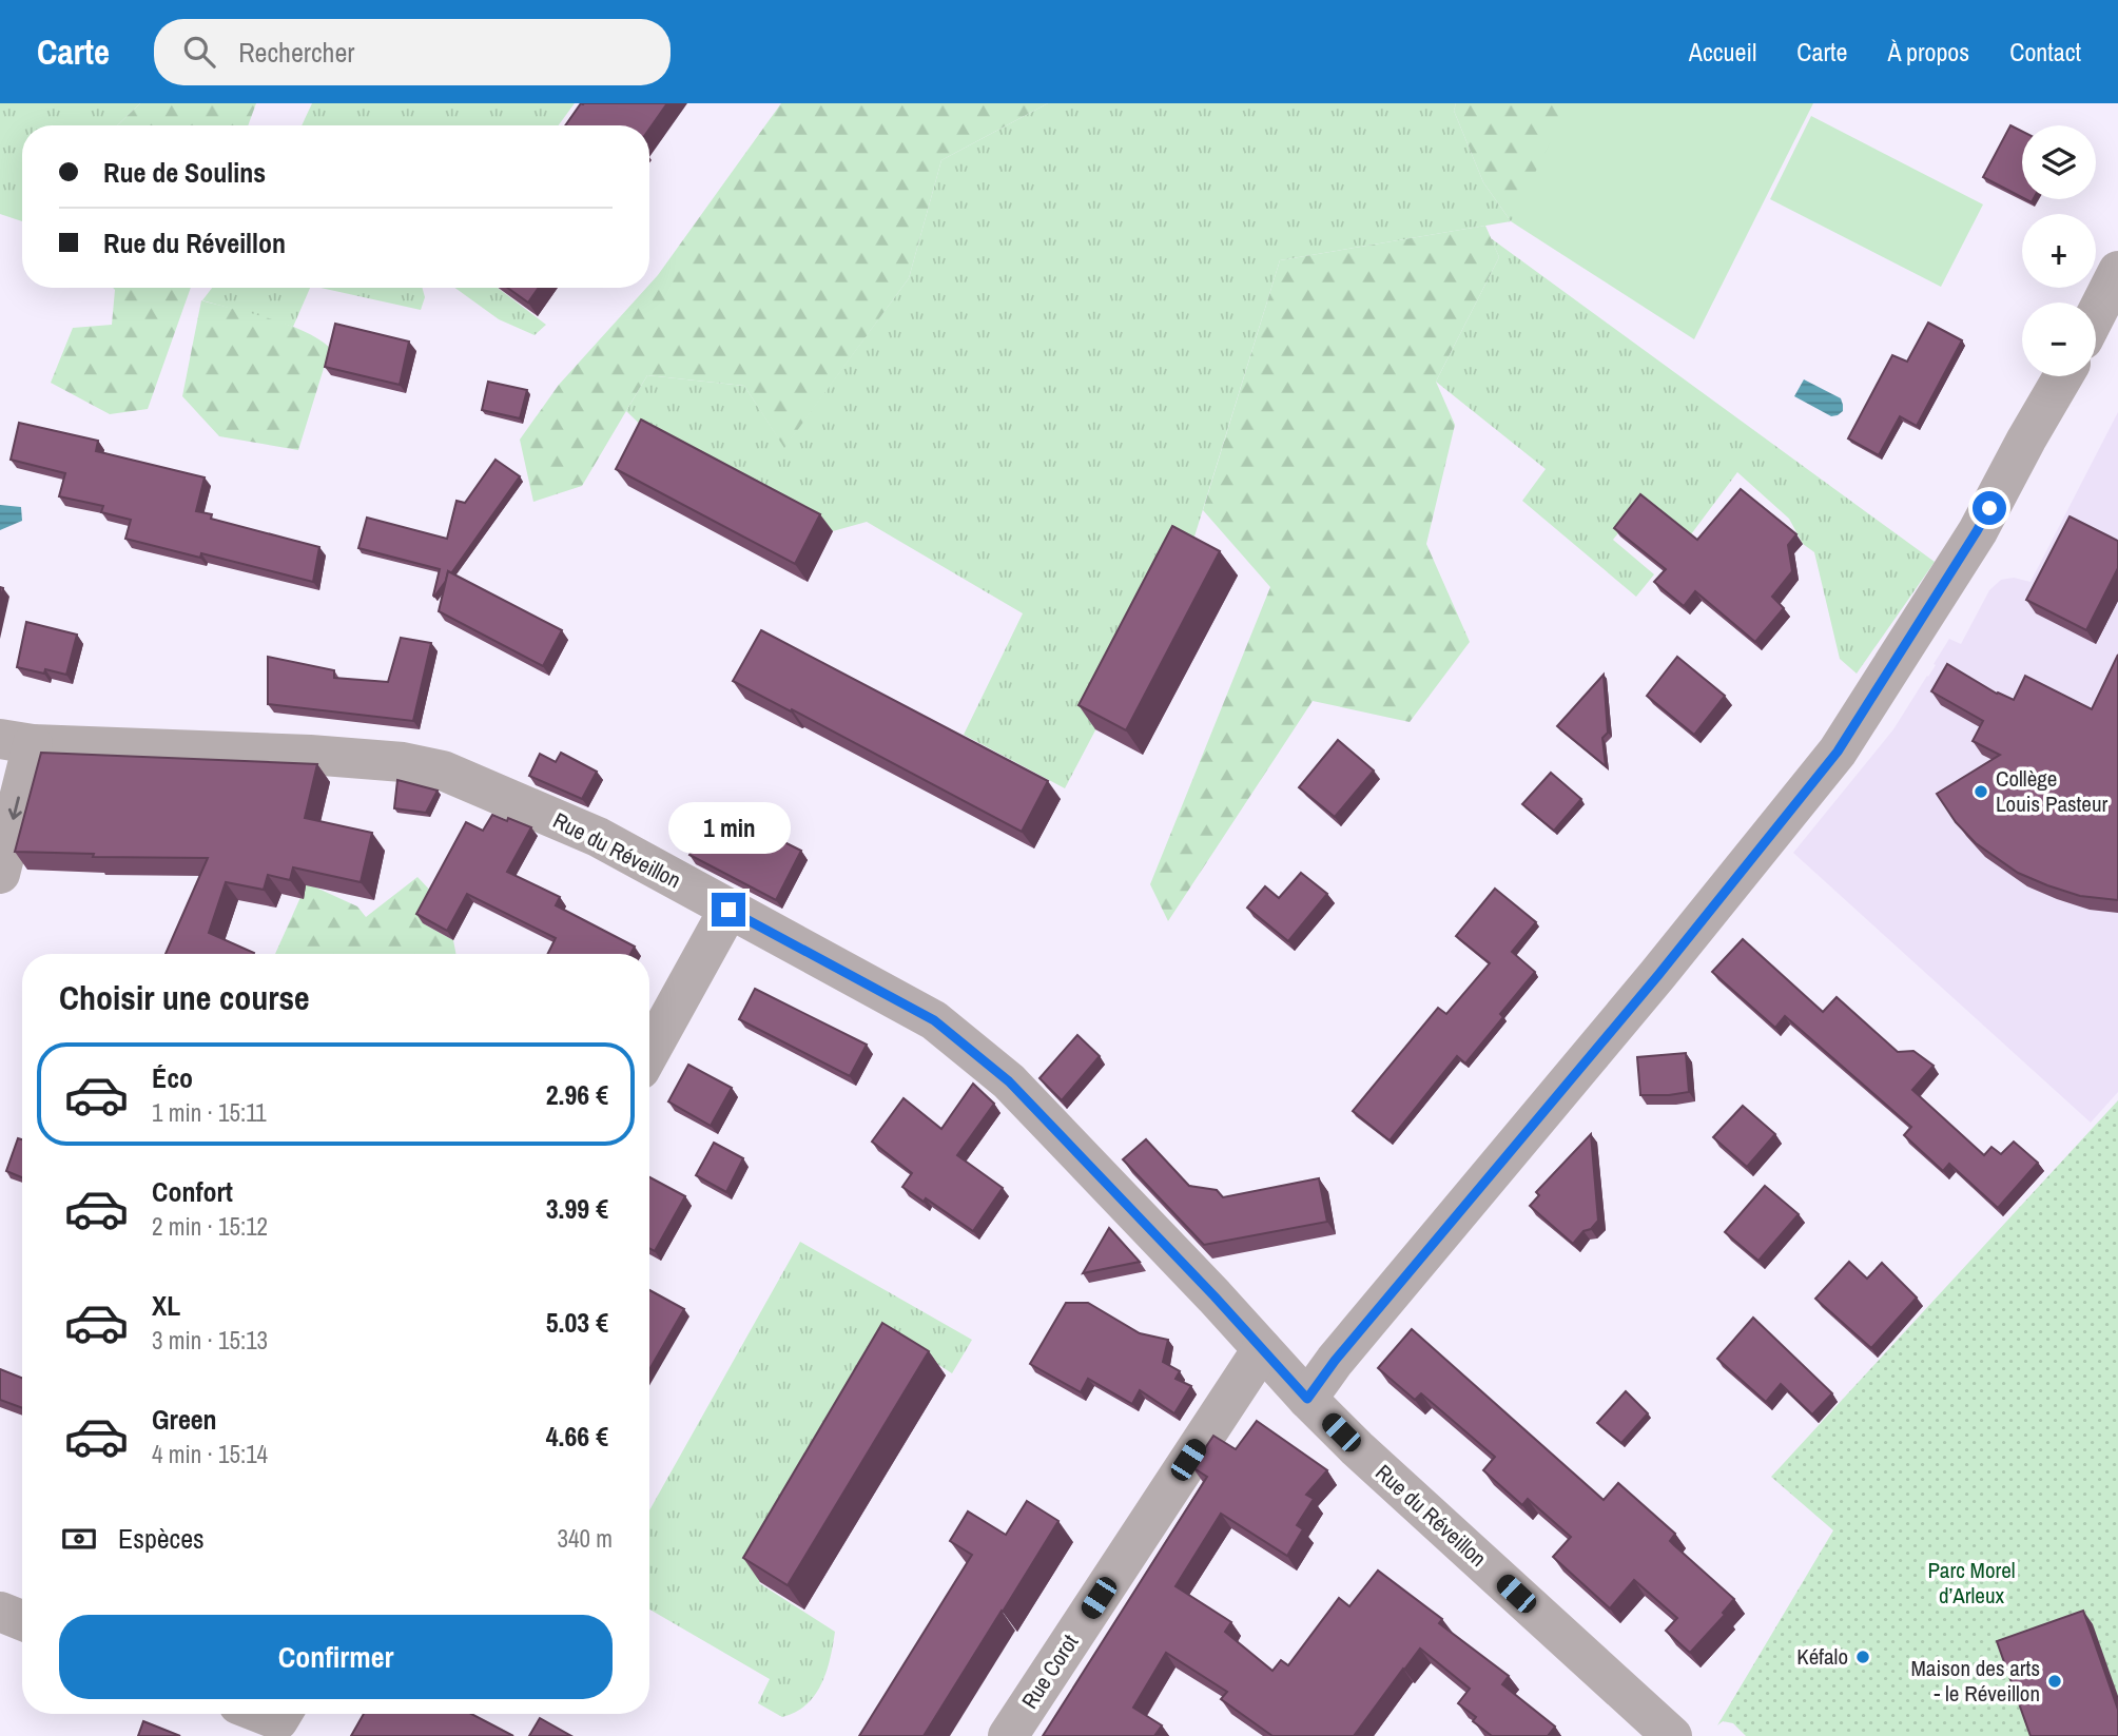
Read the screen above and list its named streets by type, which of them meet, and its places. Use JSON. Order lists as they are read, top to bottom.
{
  "streets": {
    "street": ["Rue du Réveillon", "Rue Corot"]
  },
  "crossings": [
    ["Rue du Réveillon", "Rue Corot"]
  ],
  "parks": ["Parc Morel d’Arleux"],
  "places": ["Collège Louis Pasteur", "Kéfalo", "Maison des arts - le Réveillon"],
  "page": {
    "header": "Carte",
    "search": "Rechercher",
    "nav": [
      "Accueil",
      "Carte",
      "À propos",
      "Contact"
    ],
    "map_buttons": ["+", "−"],
    "banner": ["Rue de Soulins", "Rue du Réveillon"],
    "bubble": "1 min",
    "heading": "Choisir une course",
    "list": [
      {
        "name": "Éco",
        "note": "1 min · 15:11",
        "value": "2.96 €"
      },
      {
        "name": "Confort",
        "note": "2 min · 15:12",
        "value": "3.99 €"
      },
      {
        "name": "XL",
        "note": "3 min · 15:13",
        "value": "5.03 €"
      },
      {
        "name": "Green",
        "note": "4 min · 15:14",
        "value": "4.66 €"
      }
    ],
    "pay": ["Espèces", "340 m"],
    "buttons": "Confirmer"
  }
}
